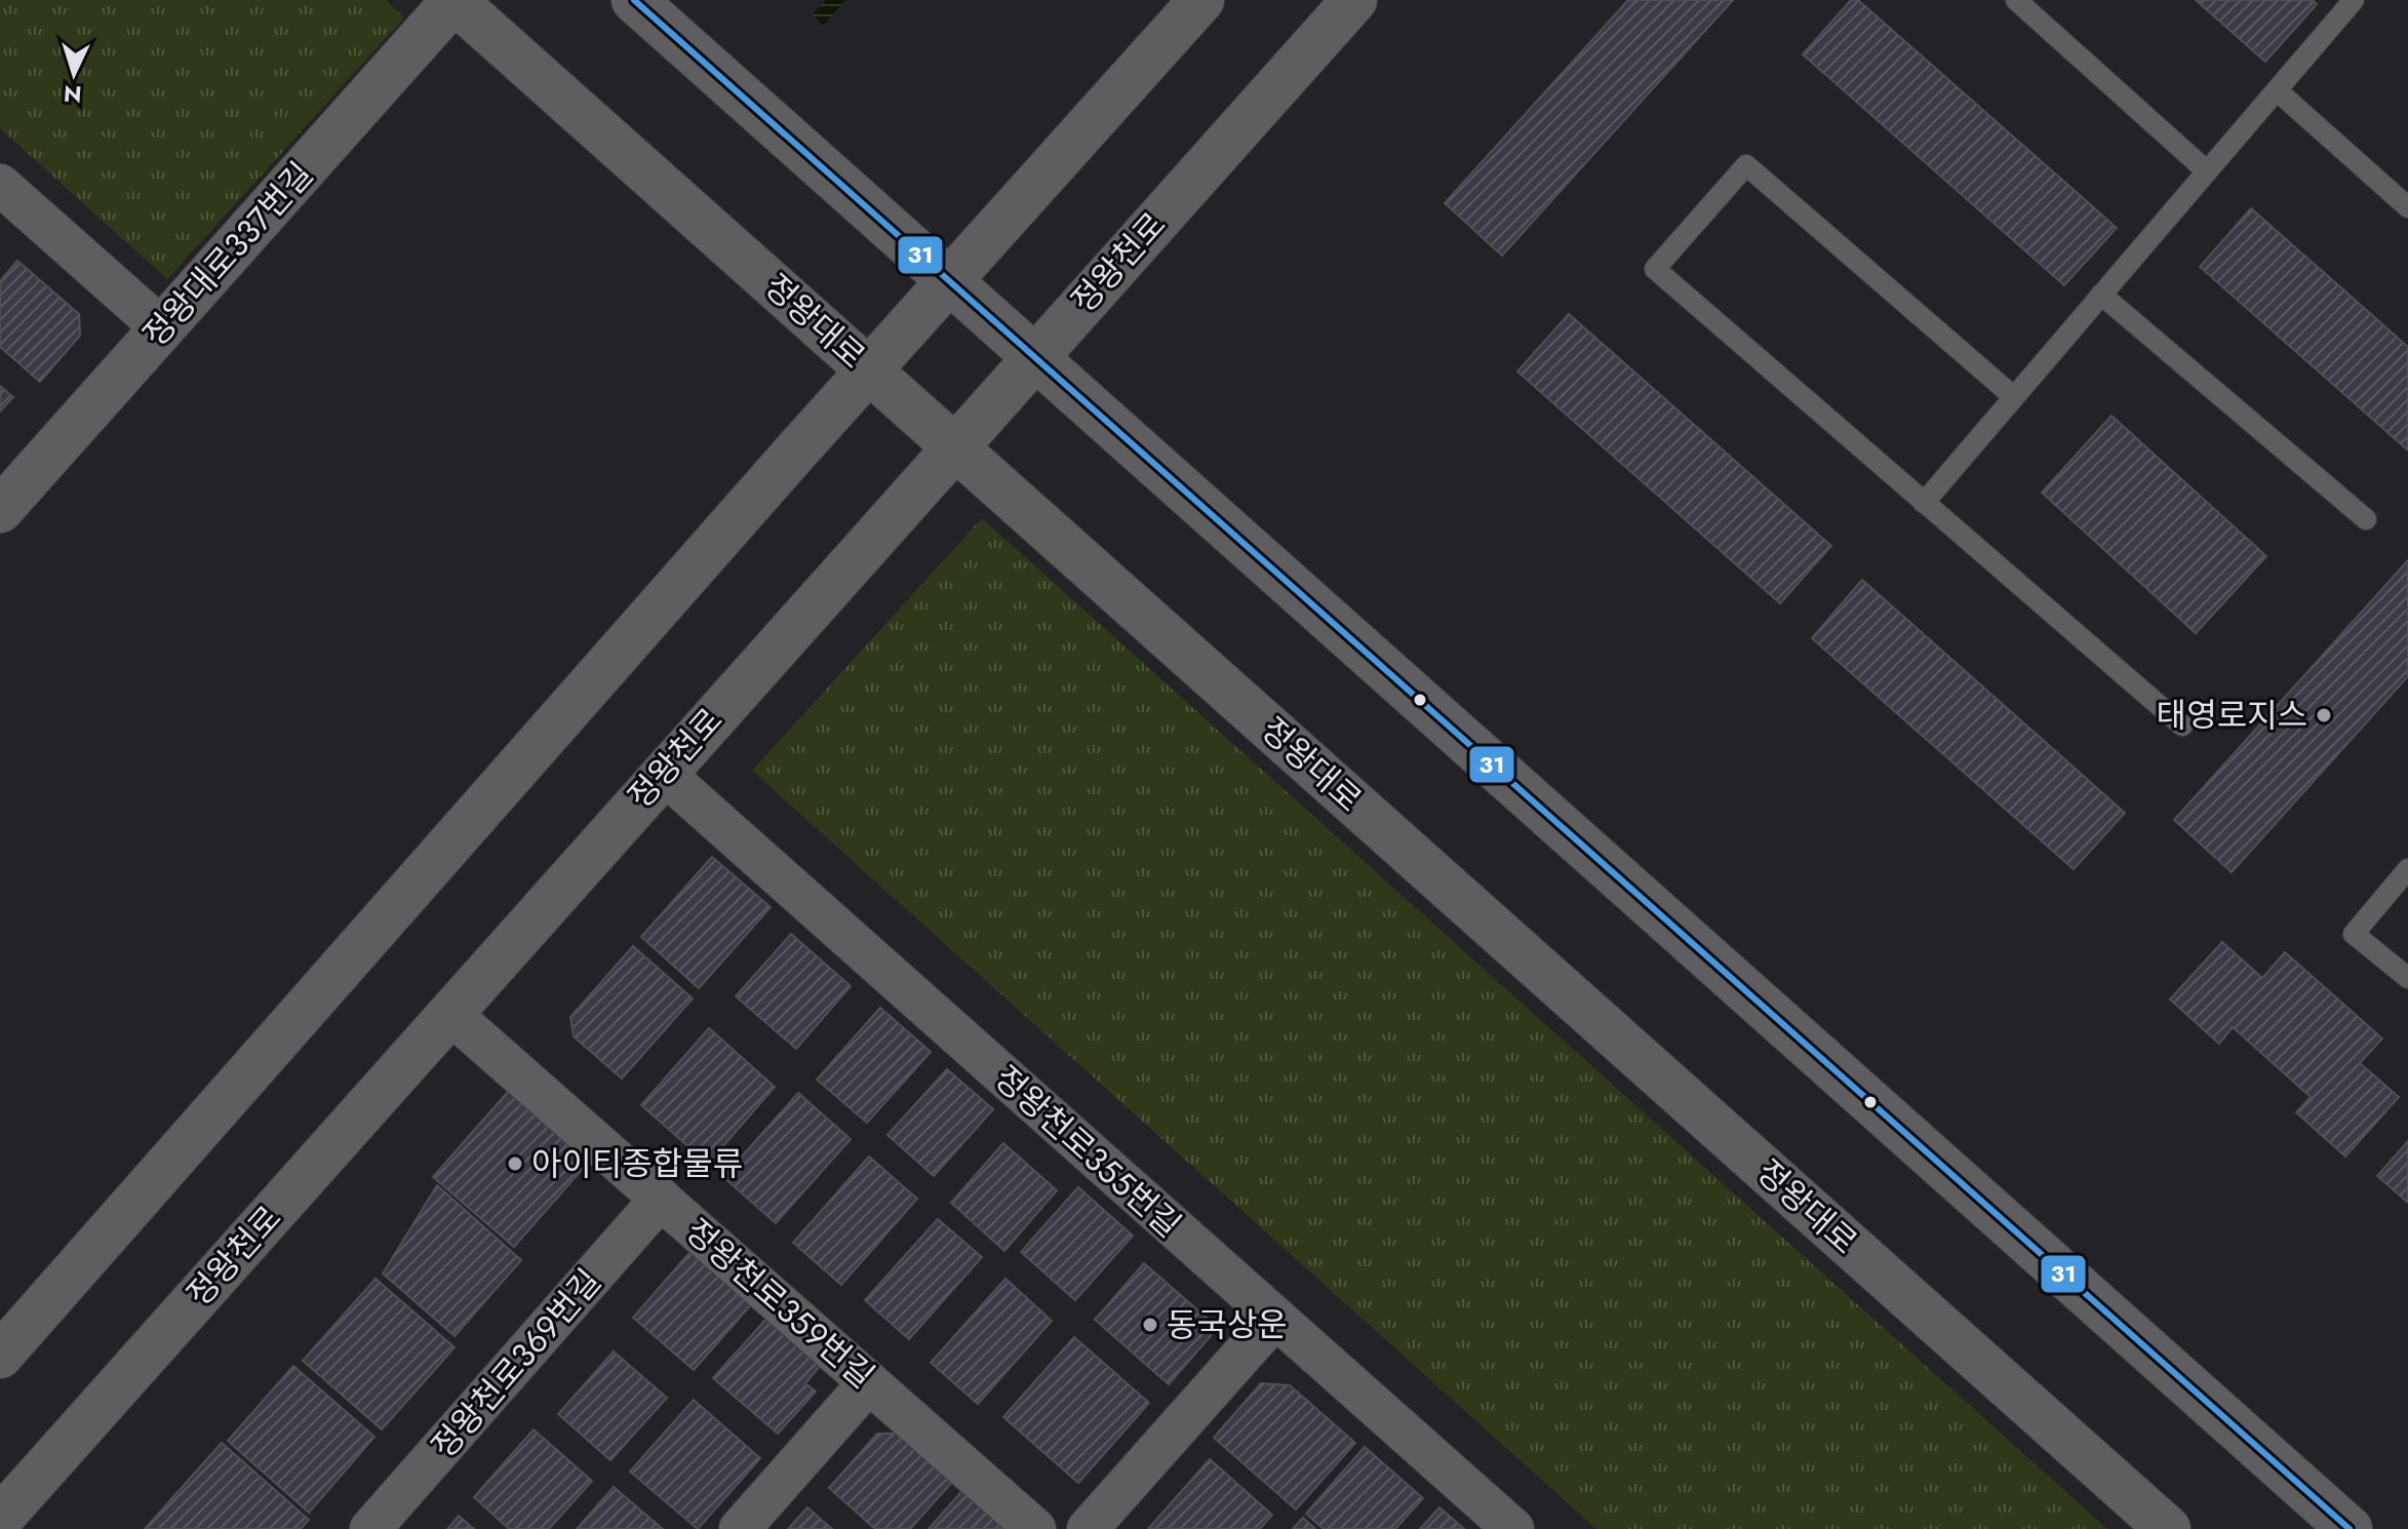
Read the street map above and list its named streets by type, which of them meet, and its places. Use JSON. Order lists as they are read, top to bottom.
{
  "streets": {
    "street": [
      "정왕대로337번길",
      "정왕천로",
      "정왕대로",
      "정왕천로355번길",
      "정왕천로359번길",
      "정왕천로369번길"
    ]
  },
  "crossings": [
    ["정왕대로337번길", "정왕대로"],
    ["정왕천로", "정왕대로"],
    ["정왕천로", "정왕천로355번길"],
    ["정왕천로", "정왕천로359번길"],
    ["정왕천로359번길", "정왕천로369번길"]
  ],
  "places": ["태영로지스", "아이티종합물류", "동국상운"],
  "lines": ["transit line 31"],
  "north": "bottom"
}
